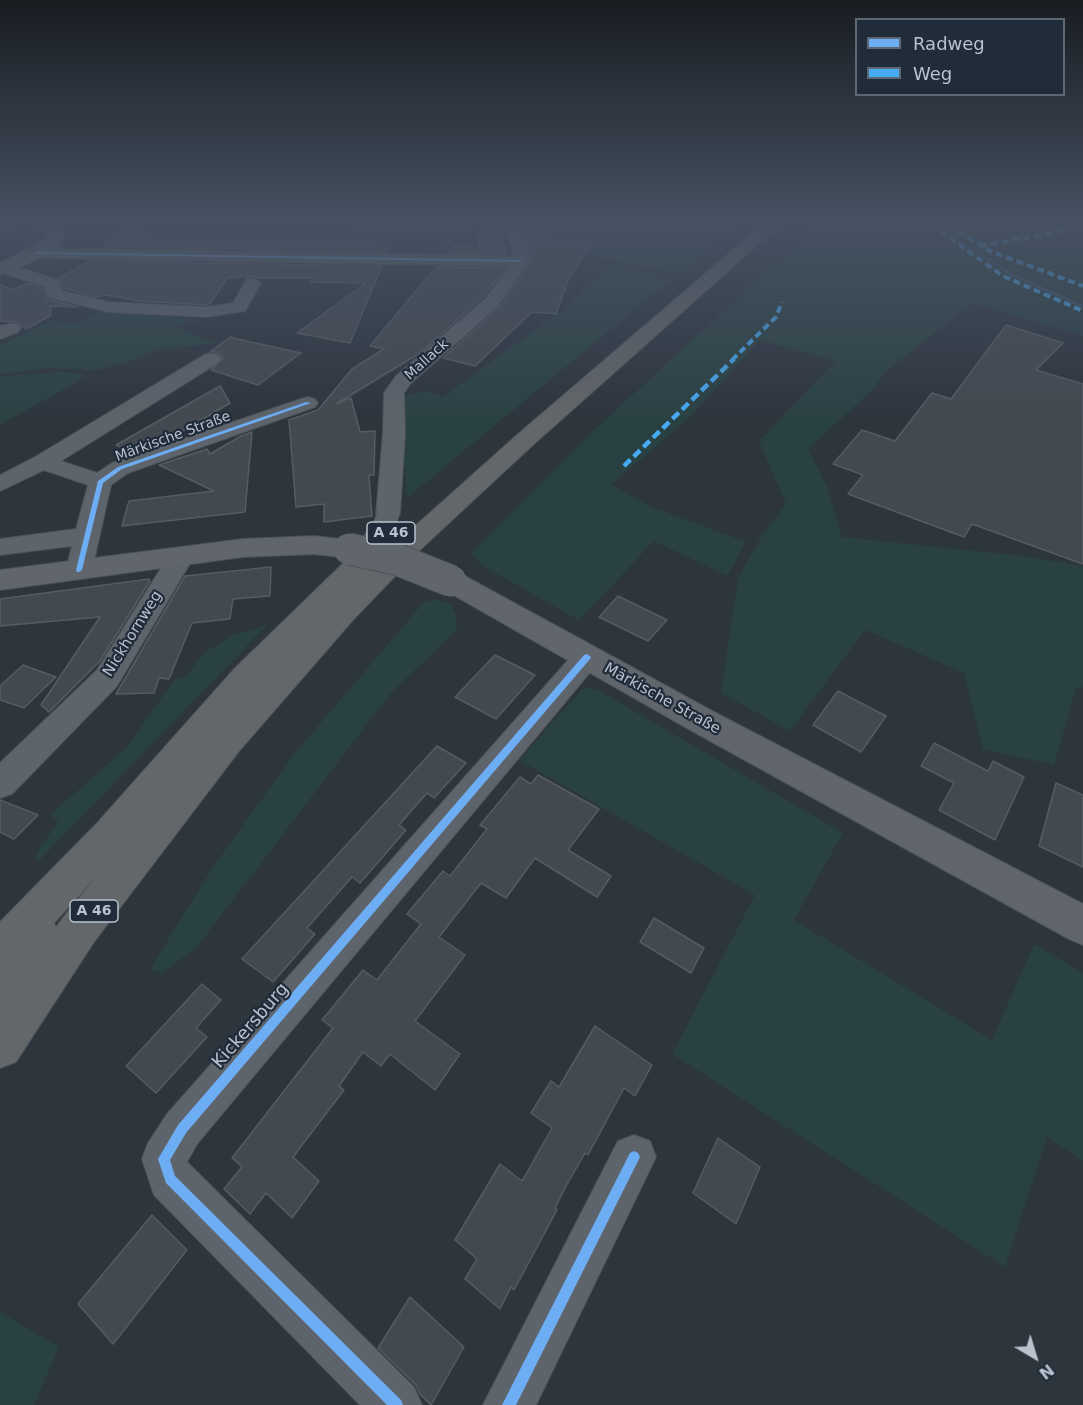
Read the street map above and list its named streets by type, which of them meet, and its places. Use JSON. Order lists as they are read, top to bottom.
{
  "streets": {
    "highway": ["A 46"],
    "main road": ["Märkische Straße"],
    "street": ["Mallack", "Nickhornweg", "Kickersburg"]
  },
  "crossings": [
    ["Mallack", "Märkische Straße"],
    ["Märkische Straße", "Nickhornweg"],
    ["Märkische Straße", "Kickersburg"]
  ],
  "legend": ["Radweg", "Weg"],
  "north": "bottom right"
}
